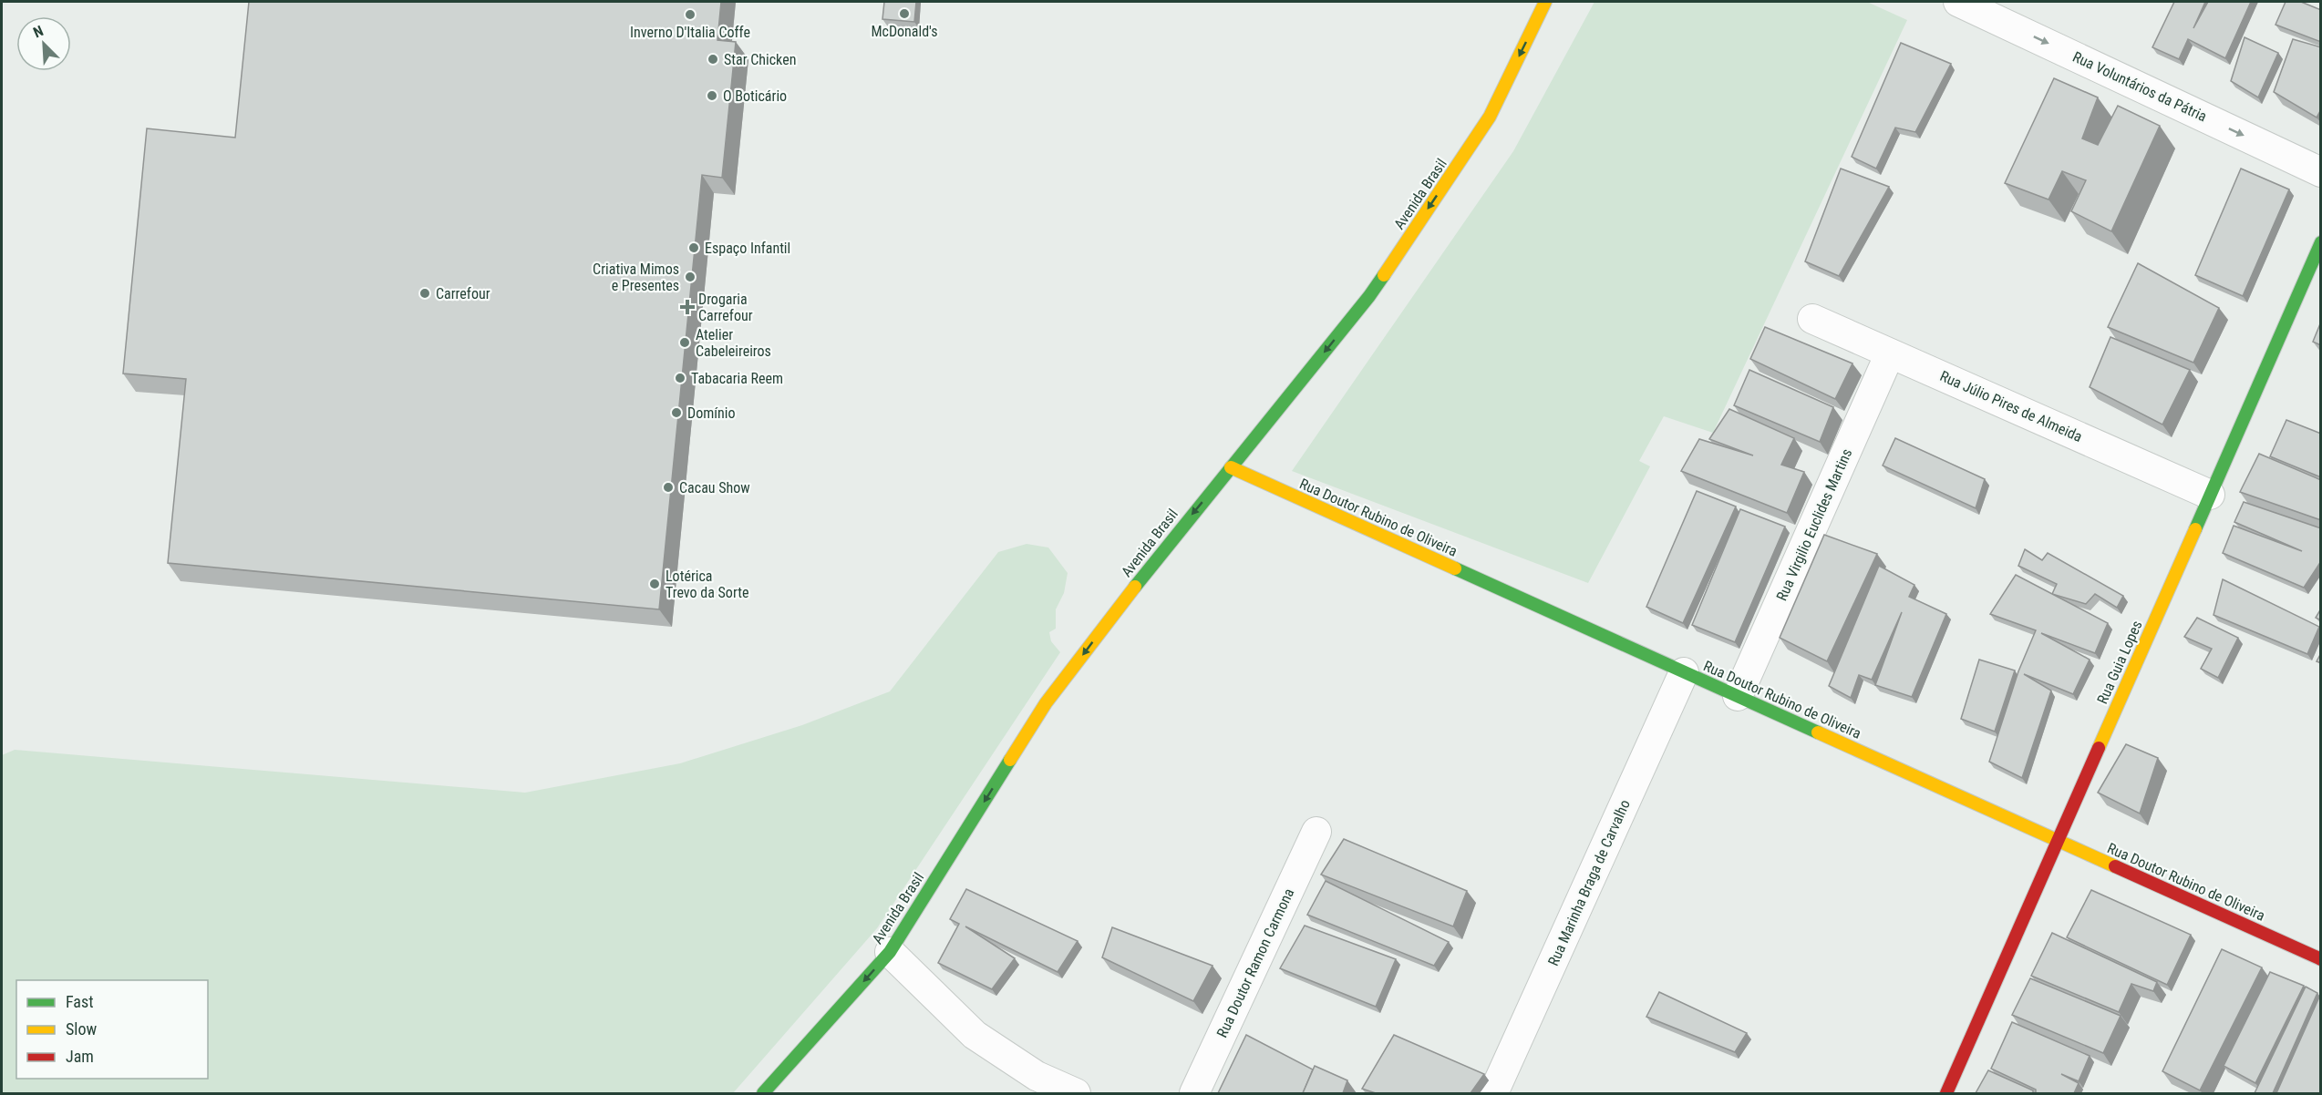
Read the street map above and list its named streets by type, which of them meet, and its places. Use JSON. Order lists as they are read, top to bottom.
{
  "streets": {
    "street": [
      "Rua Voluntários da Pátria",
      "Avenida Brasil",
      "Rua Júlio Pires de Almeida",
      "Rua Doutor Rubino de Oliveira",
      "Rua Virgilio Euclides Martins",
      "Rua Guia Lopes",
      "Rua Marinha Braga de Carvalho",
      "Rua Doutor Ramon Carmona"
    ]
  },
  "crossings": [
    ["Avenida Brasil", "Rua Doutor Rubino de Oliveira"],
    ["Rua Júlio Pires de Almeida", "Rua Virgilio Euclides Martins"],
    ["Rua Júlio Pires de Almeida", "Rua Guia Lopes"],
    ["Rua Doutor Rubino de Oliveira", "Rua Virgilio Euclides Martins"],
    ["Rua Doutor Rubino de Oliveira", "Rua Guia Lopes"],
    ["Rua Doutor Rubino de Oliveira", "Rua Marinha Braga de Carvalho"]
  ],
  "one_way": ["Rua Voluntários da Pátria", "Avenida Brasil"],
  "places": {
    "other": [
      "McDonald's",
      "Inverno D'Italia Coffe",
      "Star Chicken",
      "O Boticário",
      "Espaço Infantil",
      "Criativa Mimos e Presentes",
      "Carrefour",
      "Atelier Cabeleireiros",
      "Tabacaria Reem",
      "Domínio",
      "Cacau Show",
      "Lotérica Trevo da Sorte"
    ],
    "health": ["Drogaria Carrefour"]
  },
  "legend": ["Fast", "Slow", "Jam"],
  "north": "top left"
}
